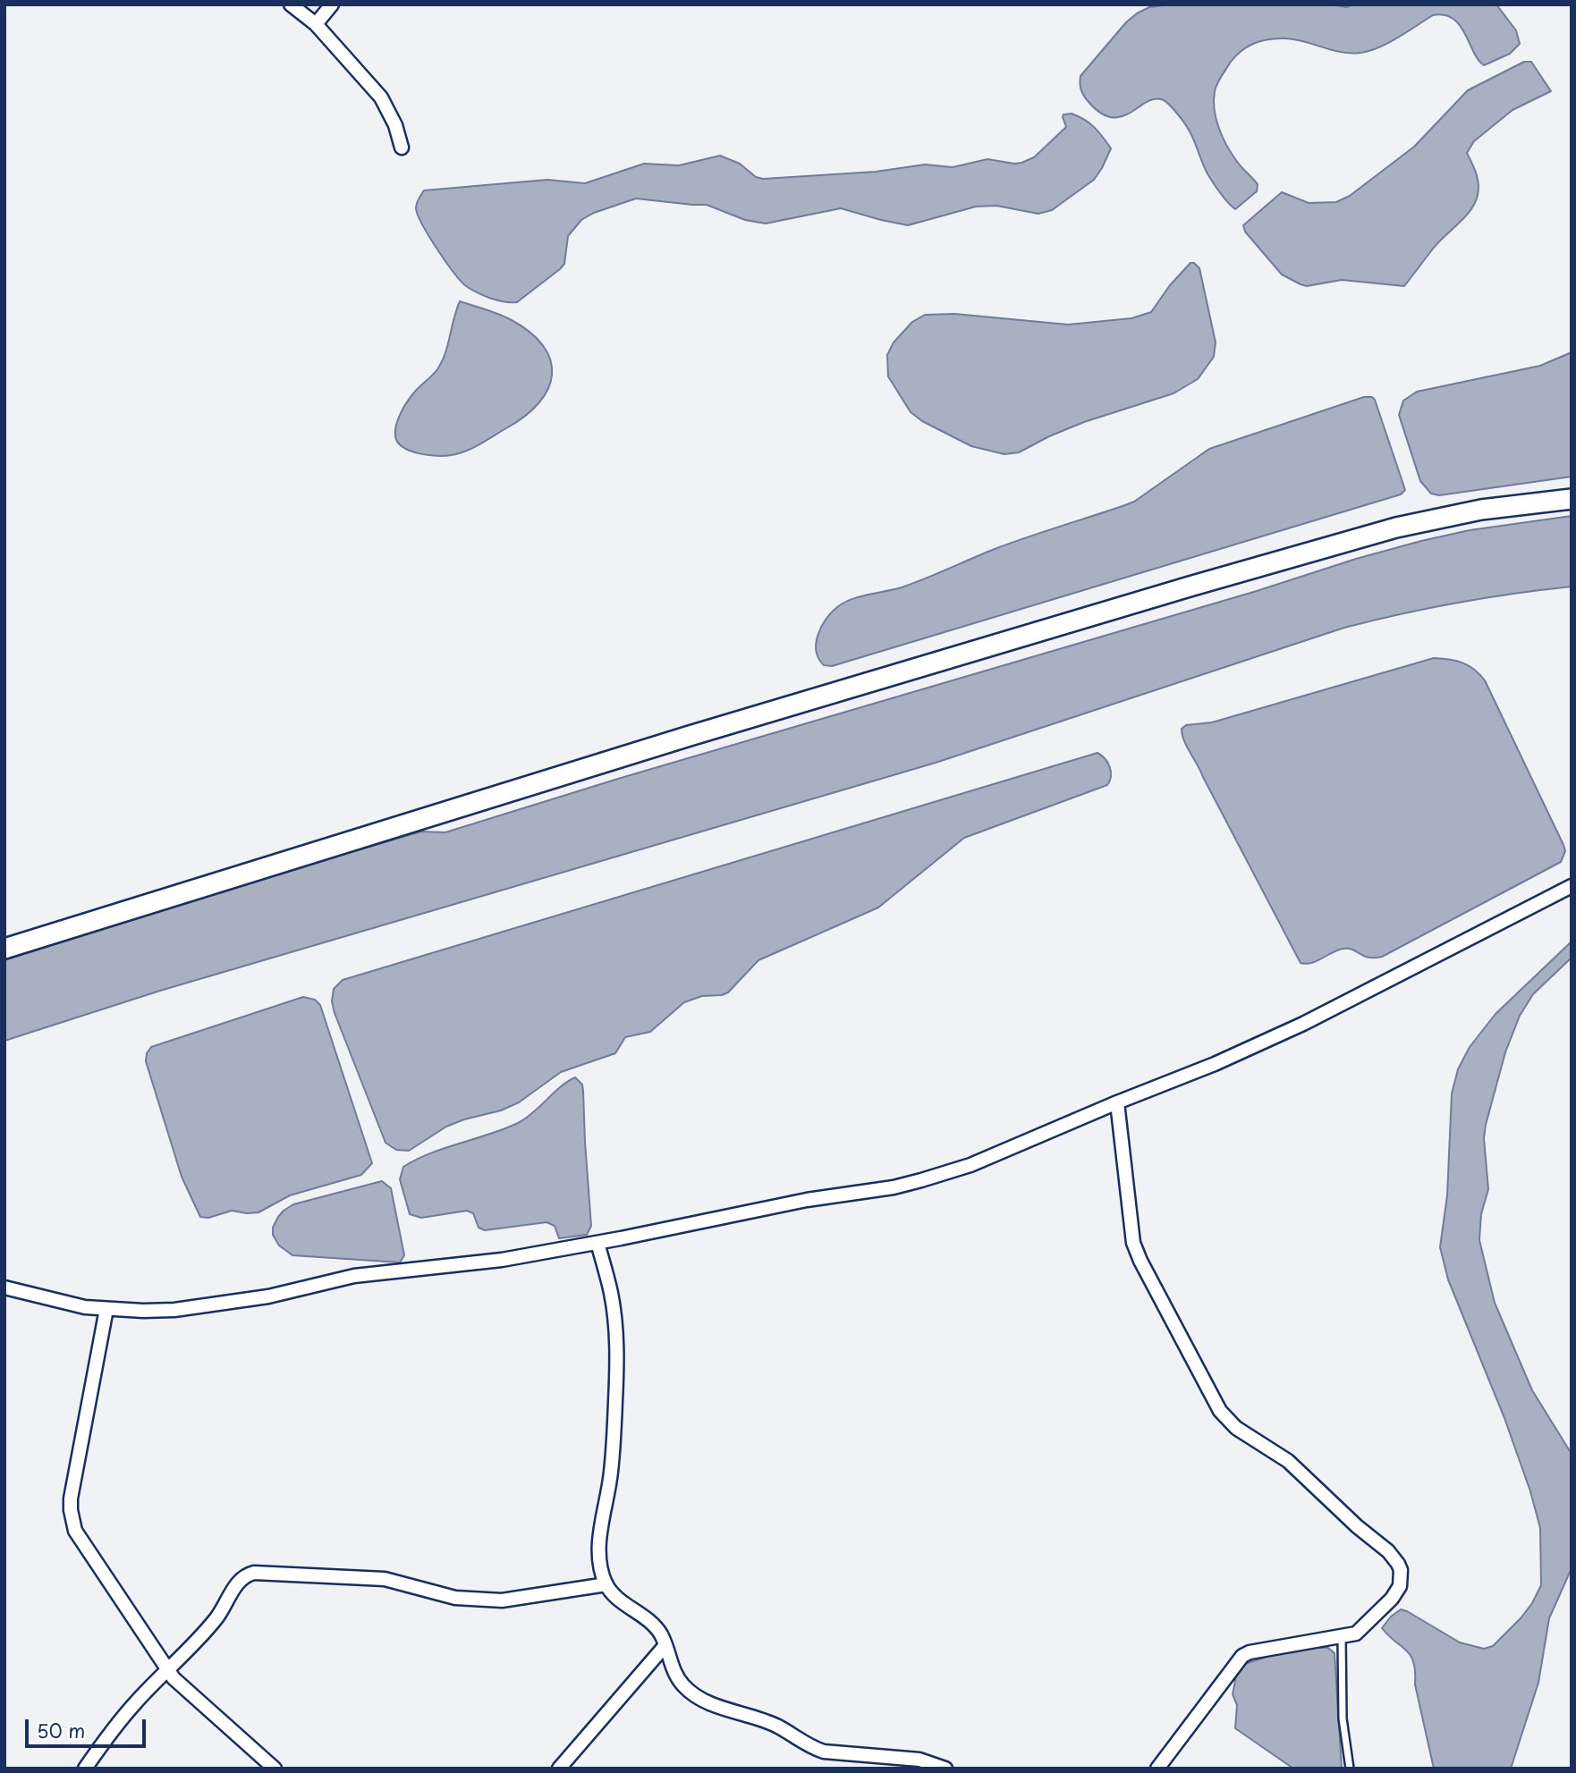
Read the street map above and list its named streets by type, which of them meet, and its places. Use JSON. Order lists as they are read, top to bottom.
{
  "scale_bar": "50 m"
}
